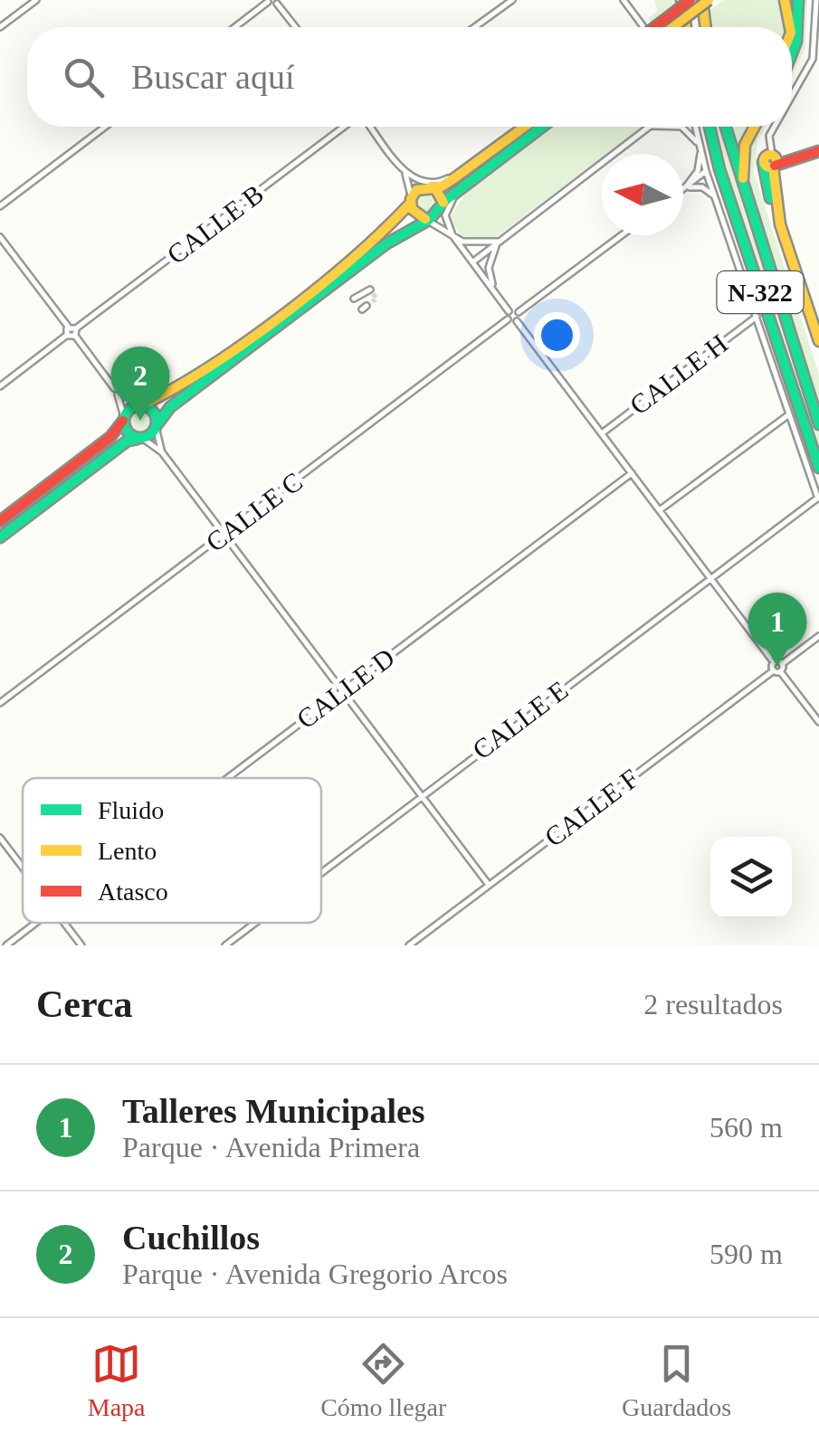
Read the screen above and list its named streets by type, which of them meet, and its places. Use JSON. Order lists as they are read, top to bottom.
{
  "streets": {
    "main road": ["N-322"],
    "street": [
      "CALLE B",
      "CALLE H",
      "CALLE C",
      "CALLE D",
      "CALLE E",
      "CALLE F"
    ]
  },
  "legend": ["Fluido", "Lento", "Atasco"],
  "north": "left",
  "page": {
    "search": "Buscar aquí",
    "pins": ["2", "1"],
    "heading": ["Cerca", "2 resultados"],
    "list": [
      {
        "mark": "1",
        "name": "Talleres Municipales",
        "note": "Parque · Avenida Primera",
        "value": "560 m"
      },
      {
        "mark": "2",
        "name": "Cuchillos",
        "note": "Parque · Avenida Gregorio Arcos",
        "value": "590 m"
      }
    ],
    "nav": ["Mapa", "Cómo llegar", "Guardados"]
  }
}
